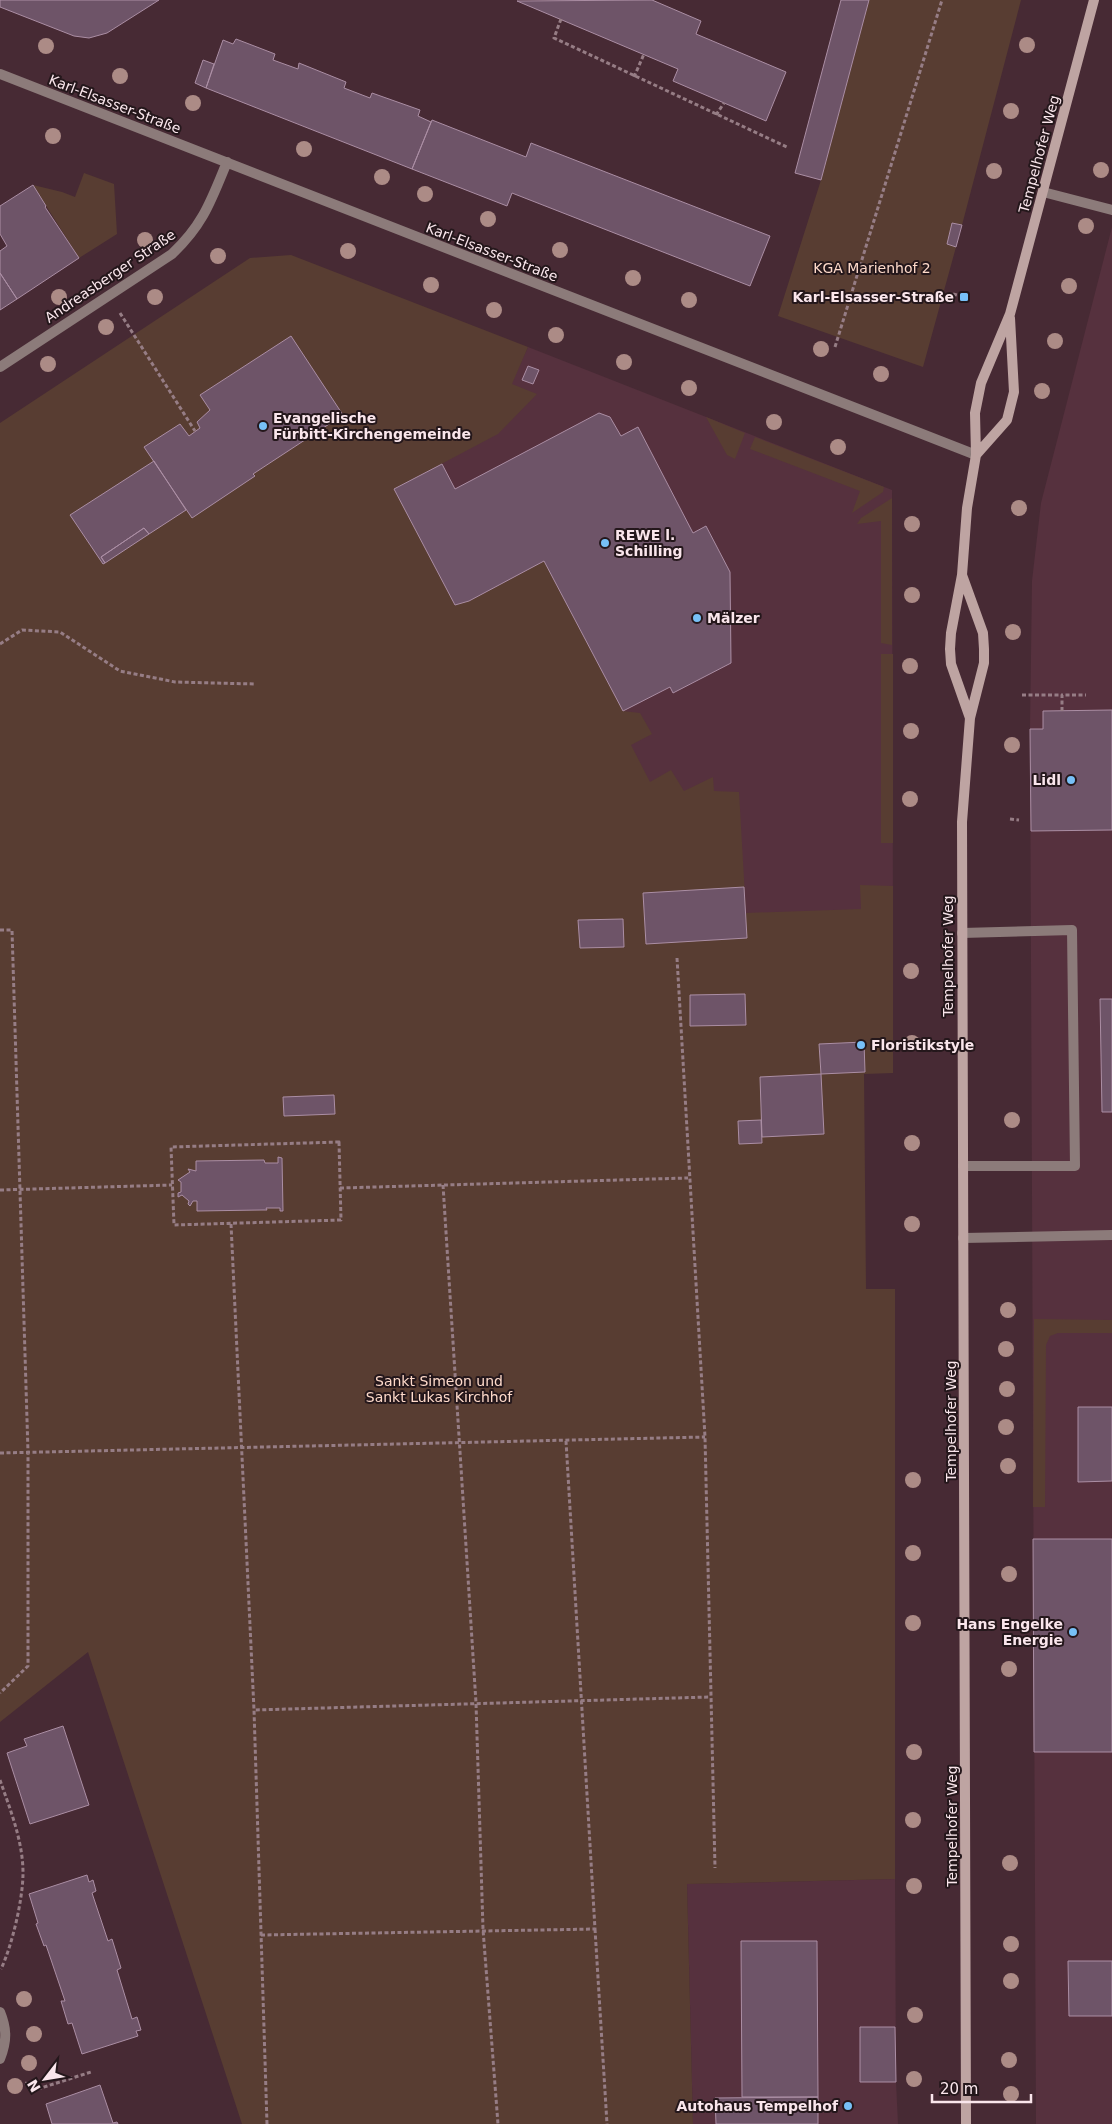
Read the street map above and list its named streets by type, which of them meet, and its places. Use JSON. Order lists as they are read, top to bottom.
{
  "streets": {
    "street": ["Karl-Elsasser-Straße", "Tempelhofer Weg", "Andreasberger Straße"]
  },
  "crossings": [
    ["Karl-Elsasser-Straße", "Tempelhofer Weg"],
    ["Karl-Elsasser-Straße", "Andreasberger Straße"]
  ],
  "parks": ["KGA Marienhof 2", "Sankt Simeon und Sankt Lukas Kirchhof"],
  "places": {
    "transit": ["Karl-Elsasser-Straße"],
    "other": [
      "Evangelische Fürbitt-Kirchengemeinde",
      "REWE l. Schilling",
      "Mälzer",
      "Lidl",
      "Floristikstyle",
      "Hans Engelke Energie",
      "Autohaus Tempelhof"
    ]
  },
  "scale_bar": "20 m",
  "north": "bottom left"
}
